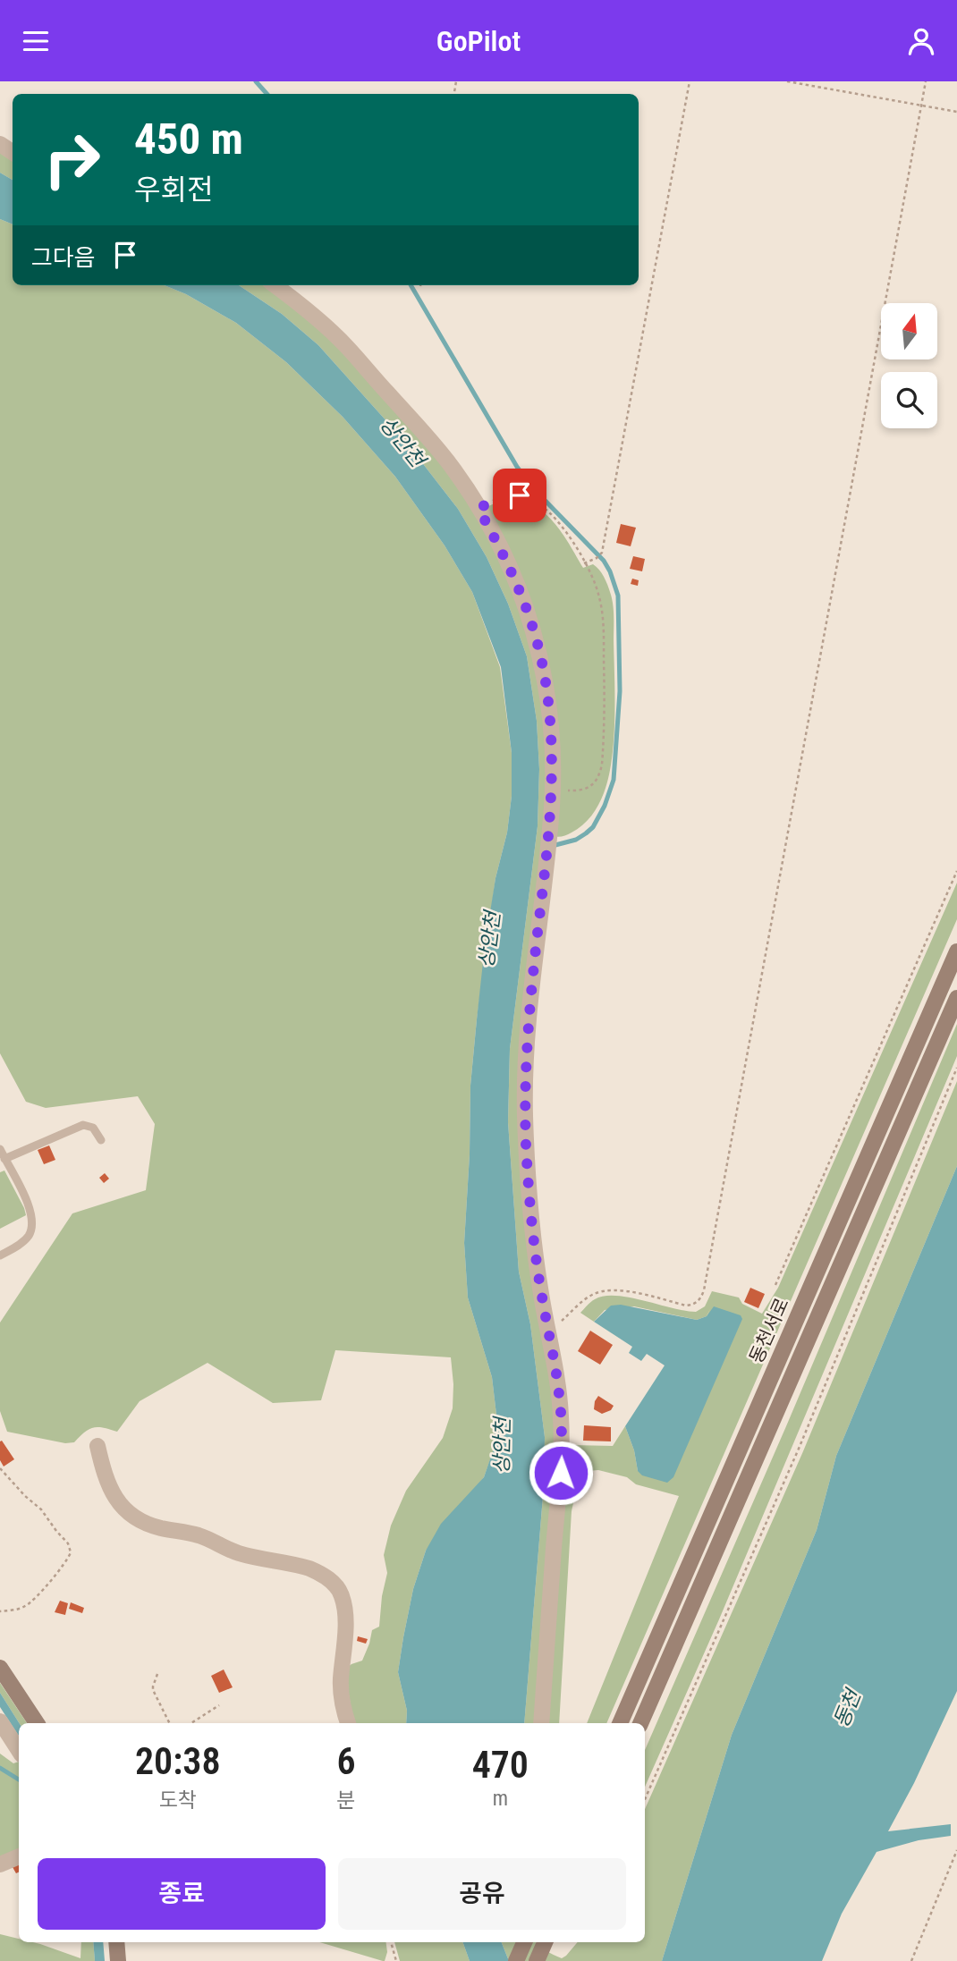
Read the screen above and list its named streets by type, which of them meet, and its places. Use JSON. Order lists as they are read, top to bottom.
{
  "streets": {
    "main road": ["동천서로"]
  },
  "water": ["상안천", "동천"],
  "north": "top",
  "page": {
    "header": "GoPilot",
    "turn": ["450 m", "우회전"],
    "then": "그다음",
    "eta": [
      "20:38",
      "도착",
      "6",
      "분",
      "470",
      "m"
    ],
    "buttons": ["종료", "공유"]
  }
}
